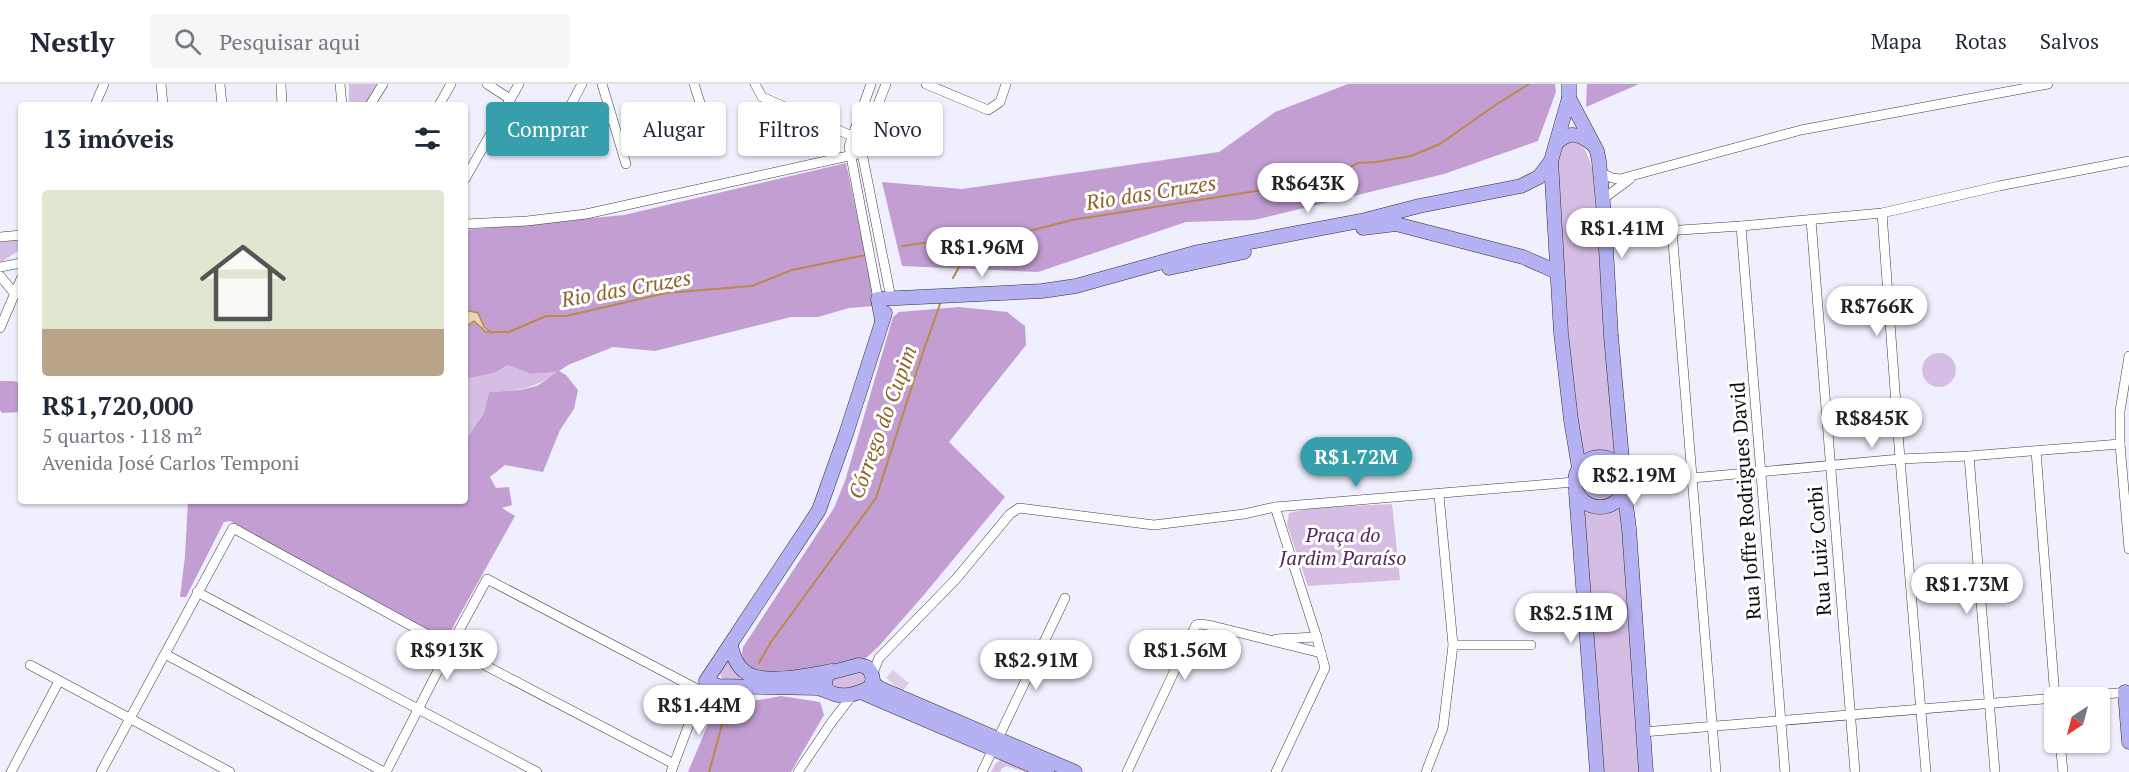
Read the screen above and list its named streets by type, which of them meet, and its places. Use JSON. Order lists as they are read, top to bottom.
{
  "streets": {
    "street": ["Rua Joffre Rodrigues David", "Rua Luiz Corbi"]
  },
  "water": ["Rio das Cruzes", "Córrego do Cupim"],
  "parks": ["Praça do Jardim Paraíso"],
  "north": "bottom left",
  "page": {
    "header": "Nestly",
    "search": "Pesquisar aqui",
    "nav": ["Mapa", "Rotas", "Salvos"],
    "chip": [
      "Comprar",
      "Alugar",
      "Filtros",
      "Novo"
    ],
    "heading": "13 imóveis",
    "price": [
      "R$643K",
      "R$1.41M",
      "R$1.96M",
      "R$766K",
      "R$845K",
      "R$1.72M",
      "R$2.19M",
      "R$1.73M",
      "R$2.51M",
      "R$913K",
      "R$1.56M",
      "R$2.91M",
      "R$1.44M"
    ],
    "list": [
      {
        "name": "R$1,720,000",
        "note": "5 quartos · 118 m² · Avenida José Carlos Temponi"
      }
    ]
  }
}
